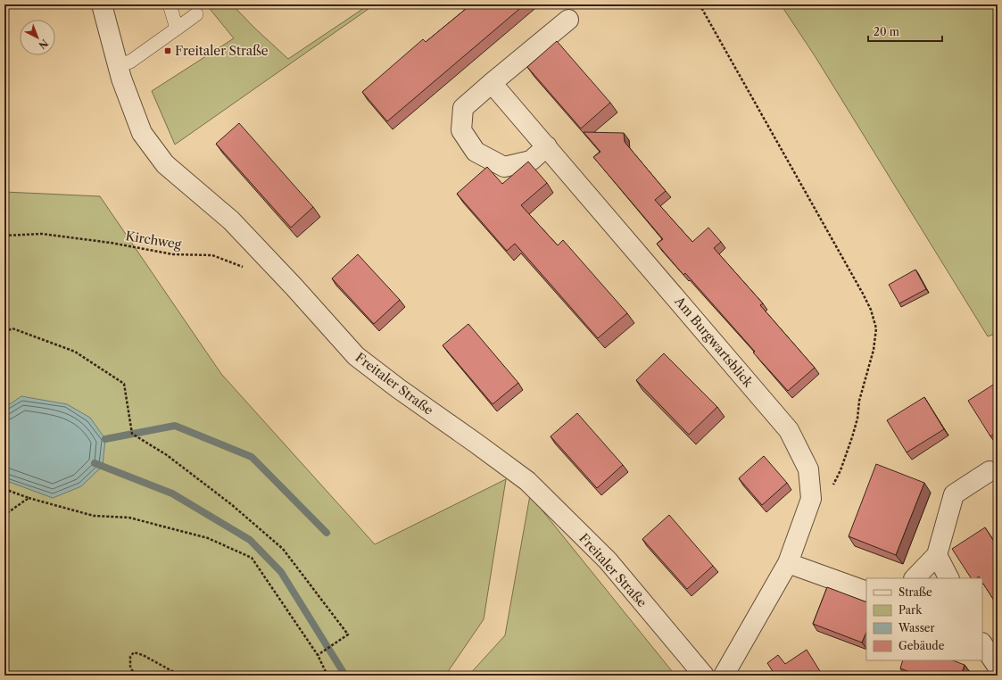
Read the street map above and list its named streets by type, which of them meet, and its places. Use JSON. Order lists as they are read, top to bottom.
{
  "streets": {
    "street": ["Am Burgwartsblick", "Freitaler Straße"],
    "path": ["Kirchweg"]
  },
  "places": {
    "transit": ["Freitaler Straße"]
  },
  "legend": [
    "Straße",
    "Park",
    "Wasser",
    "Gebäude"
  ],
  "scale_bar": "20 m",
  "north": "bottom right"
}
